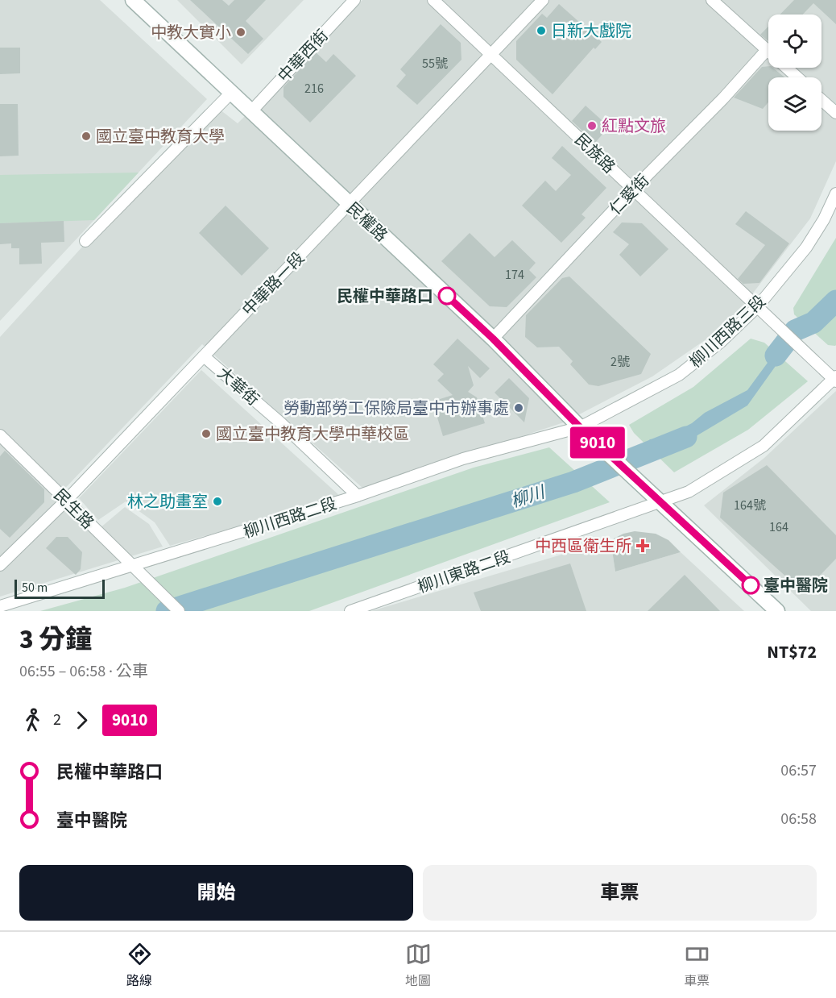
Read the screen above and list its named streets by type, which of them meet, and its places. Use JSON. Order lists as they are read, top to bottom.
{
  "streets": {
    "main road": ["民權路"],
    "street": [
      "中華西街",
      "民族路",
      "仁愛街",
      "中華路一段",
      "柳川西路三段",
      "大華街",
      "民生路",
      "柳川西路二段",
      "柳川東路二段"
    ]
  },
  "crossings": [
    ["中華西街", "民權路"],
    ["民族路", "仁愛街"],
    ["民族路", "中華路一段"],
    ["民族路", "柳川西路三段"],
    ["民族路", "柳川東路二段"],
    ["仁愛街", "民權路"],
    ["民權路", "中華路一段"],
    ["民權路", "柳川西路三段"],
    ["民權路", "柳川西路二段"],
    ["民權路", "柳川東路二段"],
    ["中華路一段", "大華街"],
    ["中華路一段", "民生路"],
    ["柳川西路三段", "柳川西路二段"],
    ["大華街", "柳川西路二段"],
    ["民生路", "柳川西路二段"]
  ],
  "water": ["柳川"],
  "places": {
    "other": [
      "日新大戲院",
      "中教大實小",
      "紅點文旅",
      "國立臺中教育大學",
      "民權中華路口",
      "勞動部勞工保險局臺中市辦事處",
      "國立臺中教育大學中華校區",
      "林之助畫室",
      "臺中醫院"
    ],
    "health": ["中西區衛生所"]
  },
  "lines": ["bus line 9010"],
  "house_numbers": [
    "55號",
    "216",
    "174",
    "2號",
    "164號",
    "164"
  ],
  "scale_bar": "50 m",
  "page": {
    "on_map": "9010",
    "scale": "50 m",
    "heading": ["3 分鐘", "06:55 – 06:58 · 公車", "NT$72"],
    "legs": ["2", "9010"],
    "list": [
      {
        "name": "民權中華路口",
        "value": "06:57"
      },
      {
        "name": "臺中醫院",
        "value": "06:58"
      }
    ],
    "buttons": ["開始", "車票"],
    "tabs": ["路線", "地圖", "車票"]
  }
}
